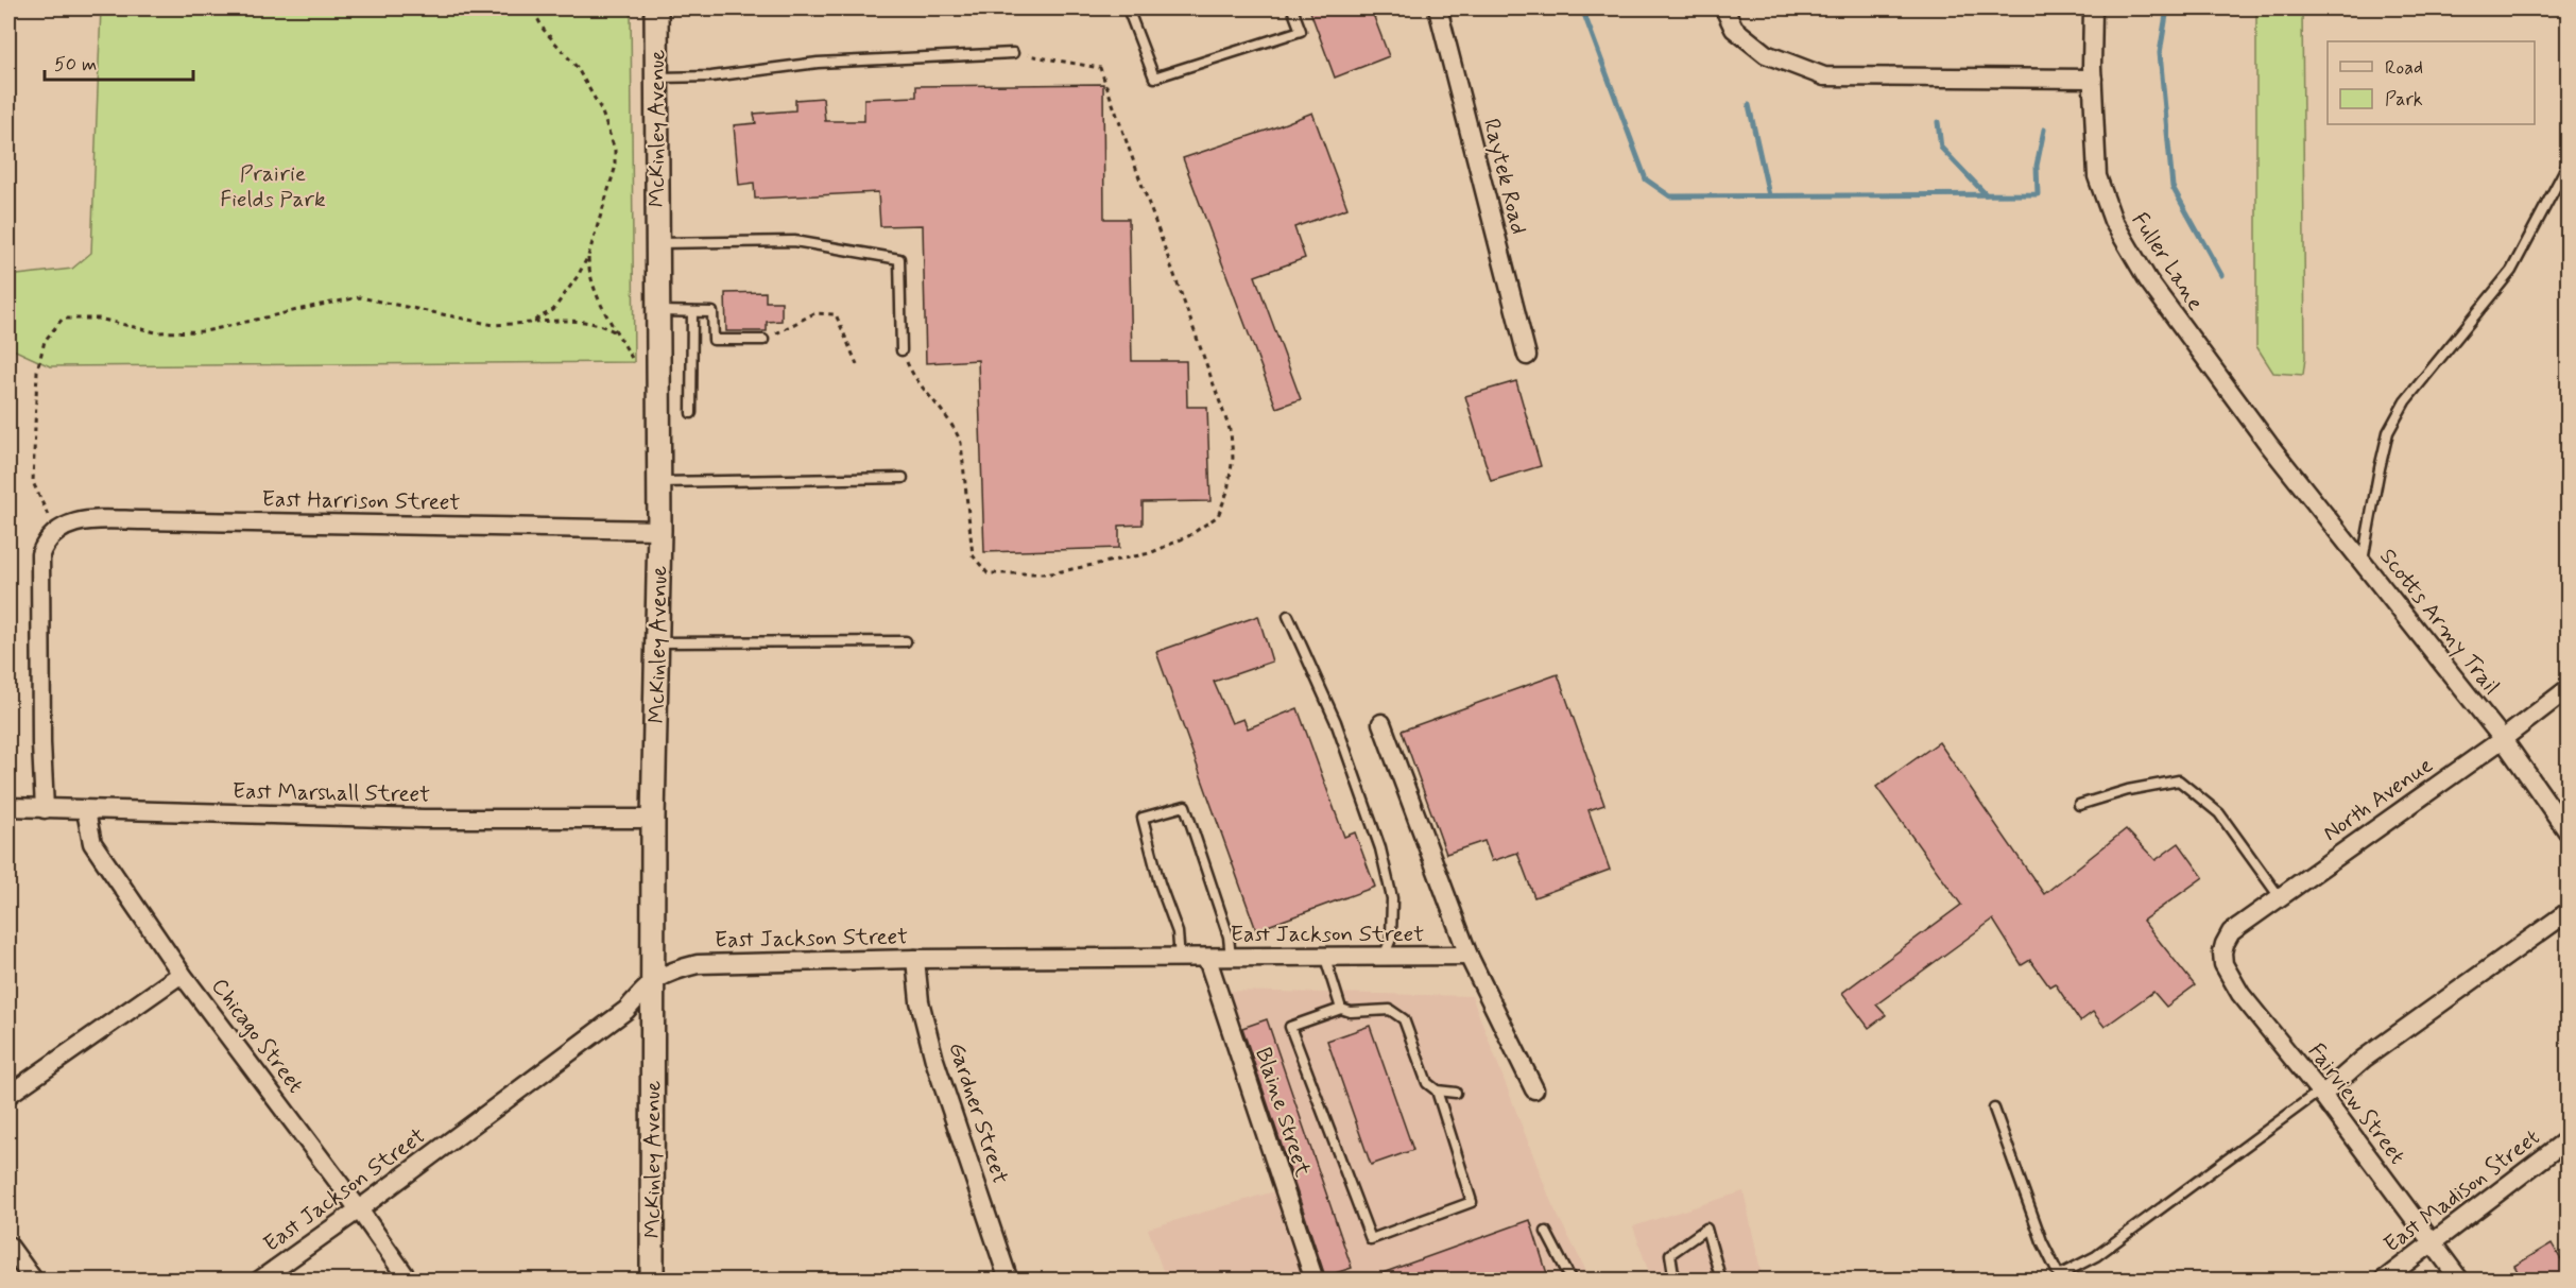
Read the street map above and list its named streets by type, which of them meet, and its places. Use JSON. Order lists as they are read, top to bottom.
{
  "streets": {
    "street": [
      "McKinley Avenue",
      "Raytek Road",
      "Fuller Lane",
      "East Harrison Street",
      "Scotts Army Trail",
      "East Marshall Street",
      "North Avenue",
      "East Jackson Street",
      "Chicago Street",
      "Fairview Street",
      "Blaine Street",
      "Gardner Street",
      "East Madison Street"
    ]
  },
  "crossings": [
    ["McKinley Avenue", "East Harrison Street"],
    ["McKinley Avenue", "East Marshall Street"],
    ["McKinley Avenue", "East Jackson Street"],
    ["Fuller Lane", "Scotts Army Trail"],
    ["Scotts Army Trail", "North Avenue"],
    ["East Marshall Street", "Chicago Street"],
    ["North Avenue", "Fairview Street"],
    ["East Jackson Street", "Chicago Street"],
    ["East Jackson Street", "Blaine Street"],
    ["East Jackson Street", "Gardner Street"],
    ["Fairview Street", "East Madison Street"]
  ],
  "parks": ["Prairie Fields Park"],
  "legend": ["Road", "Park"],
  "scale_bar": "50 m"
}
